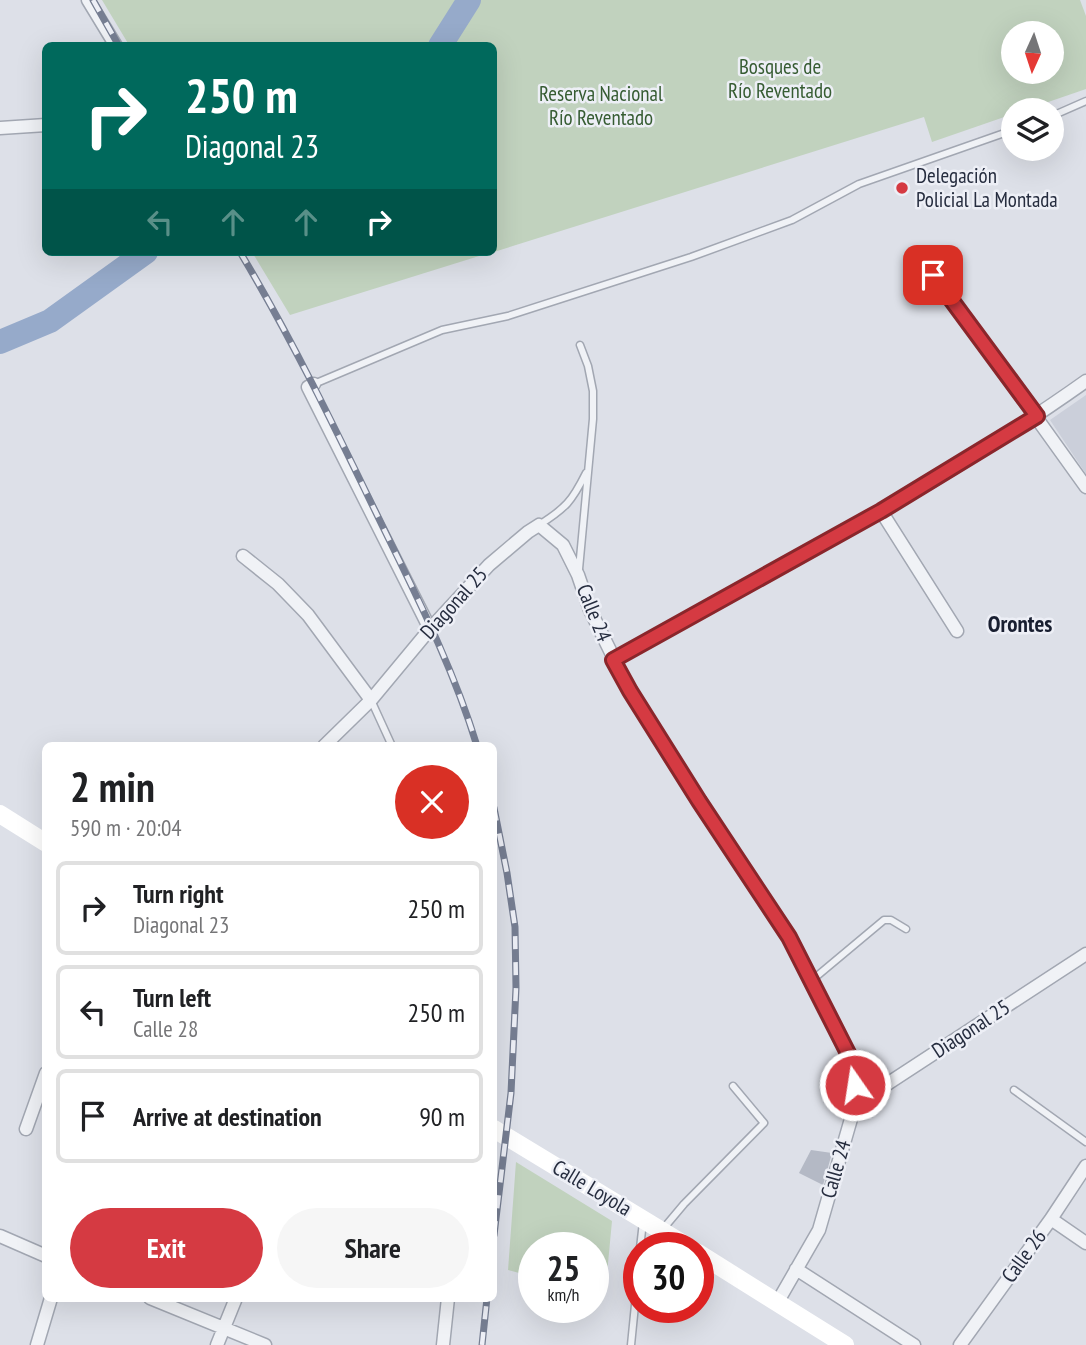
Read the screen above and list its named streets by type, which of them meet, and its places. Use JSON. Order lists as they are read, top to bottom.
{
  "streets": {
    "main road": ["Calle Loyola"],
    "street": ["Diagonal 25", "Calle 24", "Calle 26"]
  },
  "crossings": [
    ["Diagonal 25", "Calle 24"]
  ],
  "districts": ["Orontes"],
  "parks": ["Bosques de Río Reventado", "Reserva Nacional Río Reventado"],
  "places": ["Delegación Policial La Montada"],
  "north": "bottom",
  "page": {
    "turn": ["250 m", "Diagonal 23"],
    "heading": ["2 min", "590 m · 20:04"],
    "list": [
      {
        "name": "Turn right",
        "note": "Diagonal 23",
        "value": "250 m"
      },
      {
        "name": "Turn left",
        "note": "Calle 28",
        "value": "250 m"
      },
      {
        "name": "Arrive at destination",
        "value": "90 m"
      }
    ],
    "buttons": ["Exit", "Share"],
    "speed": "25 km/h",
    "limit": "30"
  }
}
